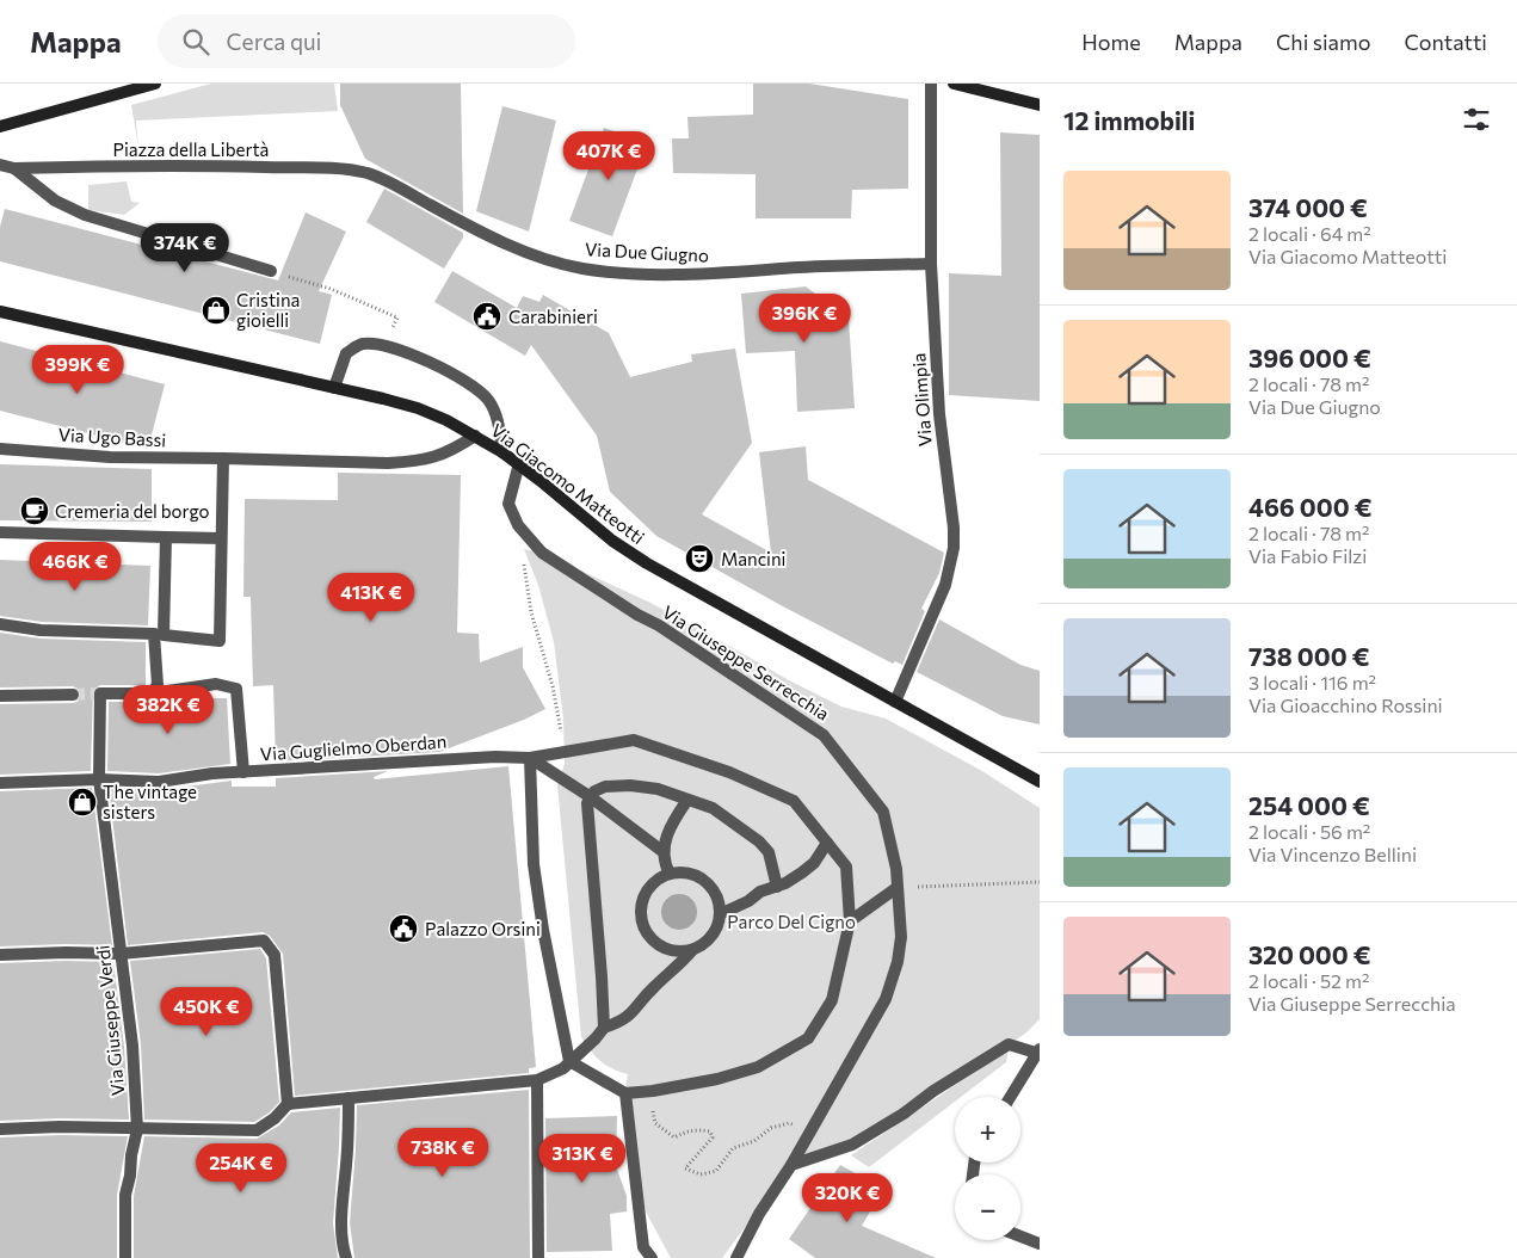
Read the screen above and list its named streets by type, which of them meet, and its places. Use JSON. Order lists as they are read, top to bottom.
{
  "streets": {
    "main road": ["Via Giacomo Matteotti"],
    "street": [
      "Piazza della Libertà",
      "Via Due Giugno",
      "Via Olimpia",
      "Via Ugo Bassi",
      "Via Giuseppe Serrecchia",
      "Via Guglielmo Oberdan",
      "Via Giuseppe Verdi"
    ]
  },
  "crossings": [
    ["Piazza della Libertà", "Via Due Giugno"],
    ["Via Due Giugno", "Via Olimpia"],
    ["Via Olimpia", "Via Giacomo Matteotti"],
    ["Via Ugo Bassi", "Via Giacomo Matteotti"],
    ["Via Giacomo Matteotti", "Via Giuseppe Serrecchia"],
    ["Via Guglielmo Oberdan", "Via Giuseppe Verdi"]
  ],
  "parks": ["Parco Del Cigno"],
  "places": {
    "shop": ["Cristina gioielli", "The vintage sisters"],
    "public building": ["Carabinieri", "Palazzo Orsini"],
    "cafe": ["Cremeria del borgo"],
    "theatre": ["Mancini"]
  },
  "page": {
    "header": "Mappa",
    "search": "Cerca qui",
    "nav": [
      "Home",
      "Mappa",
      "Chi siamo",
      "Contatti"
    ],
    "heading": "12 immobili",
    "price": [
      "407K €",
      "374K €",
      "396K €",
      "399K €",
      "466K €",
      "413K €",
      "382K €",
      "450K €",
      "738K €",
      "313K €",
      "254K €",
      "320K €"
    ],
    "list": [
      {
        "name": "374 000 €",
        "note": "2 locali · 64 m² · Via Giacomo Matteotti"
      },
      {
        "name": "396 000 €",
        "note": "2 locali · 78 m² · Via Due Giugno"
      },
      {
        "name": "466 000 €",
        "note": "2 locali · 78 m² · Via Fabio Filzi"
      },
      {
        "name": "738 000 €",
        "note": "3 locali · 116 m² · Via Gioacchino Rossini"
      },
      {
        "name": "254 000 €",
        "note": "2 locali · 56 m² · Via Vincenzo Bellini"
      },
      {
        "name": "320 000 €",
        "note": "2 locali · 52 m² · Via Giuseppe Serrecchia"
      }
    ],
    "map_buttons": ["+", "−"]
  }
}
